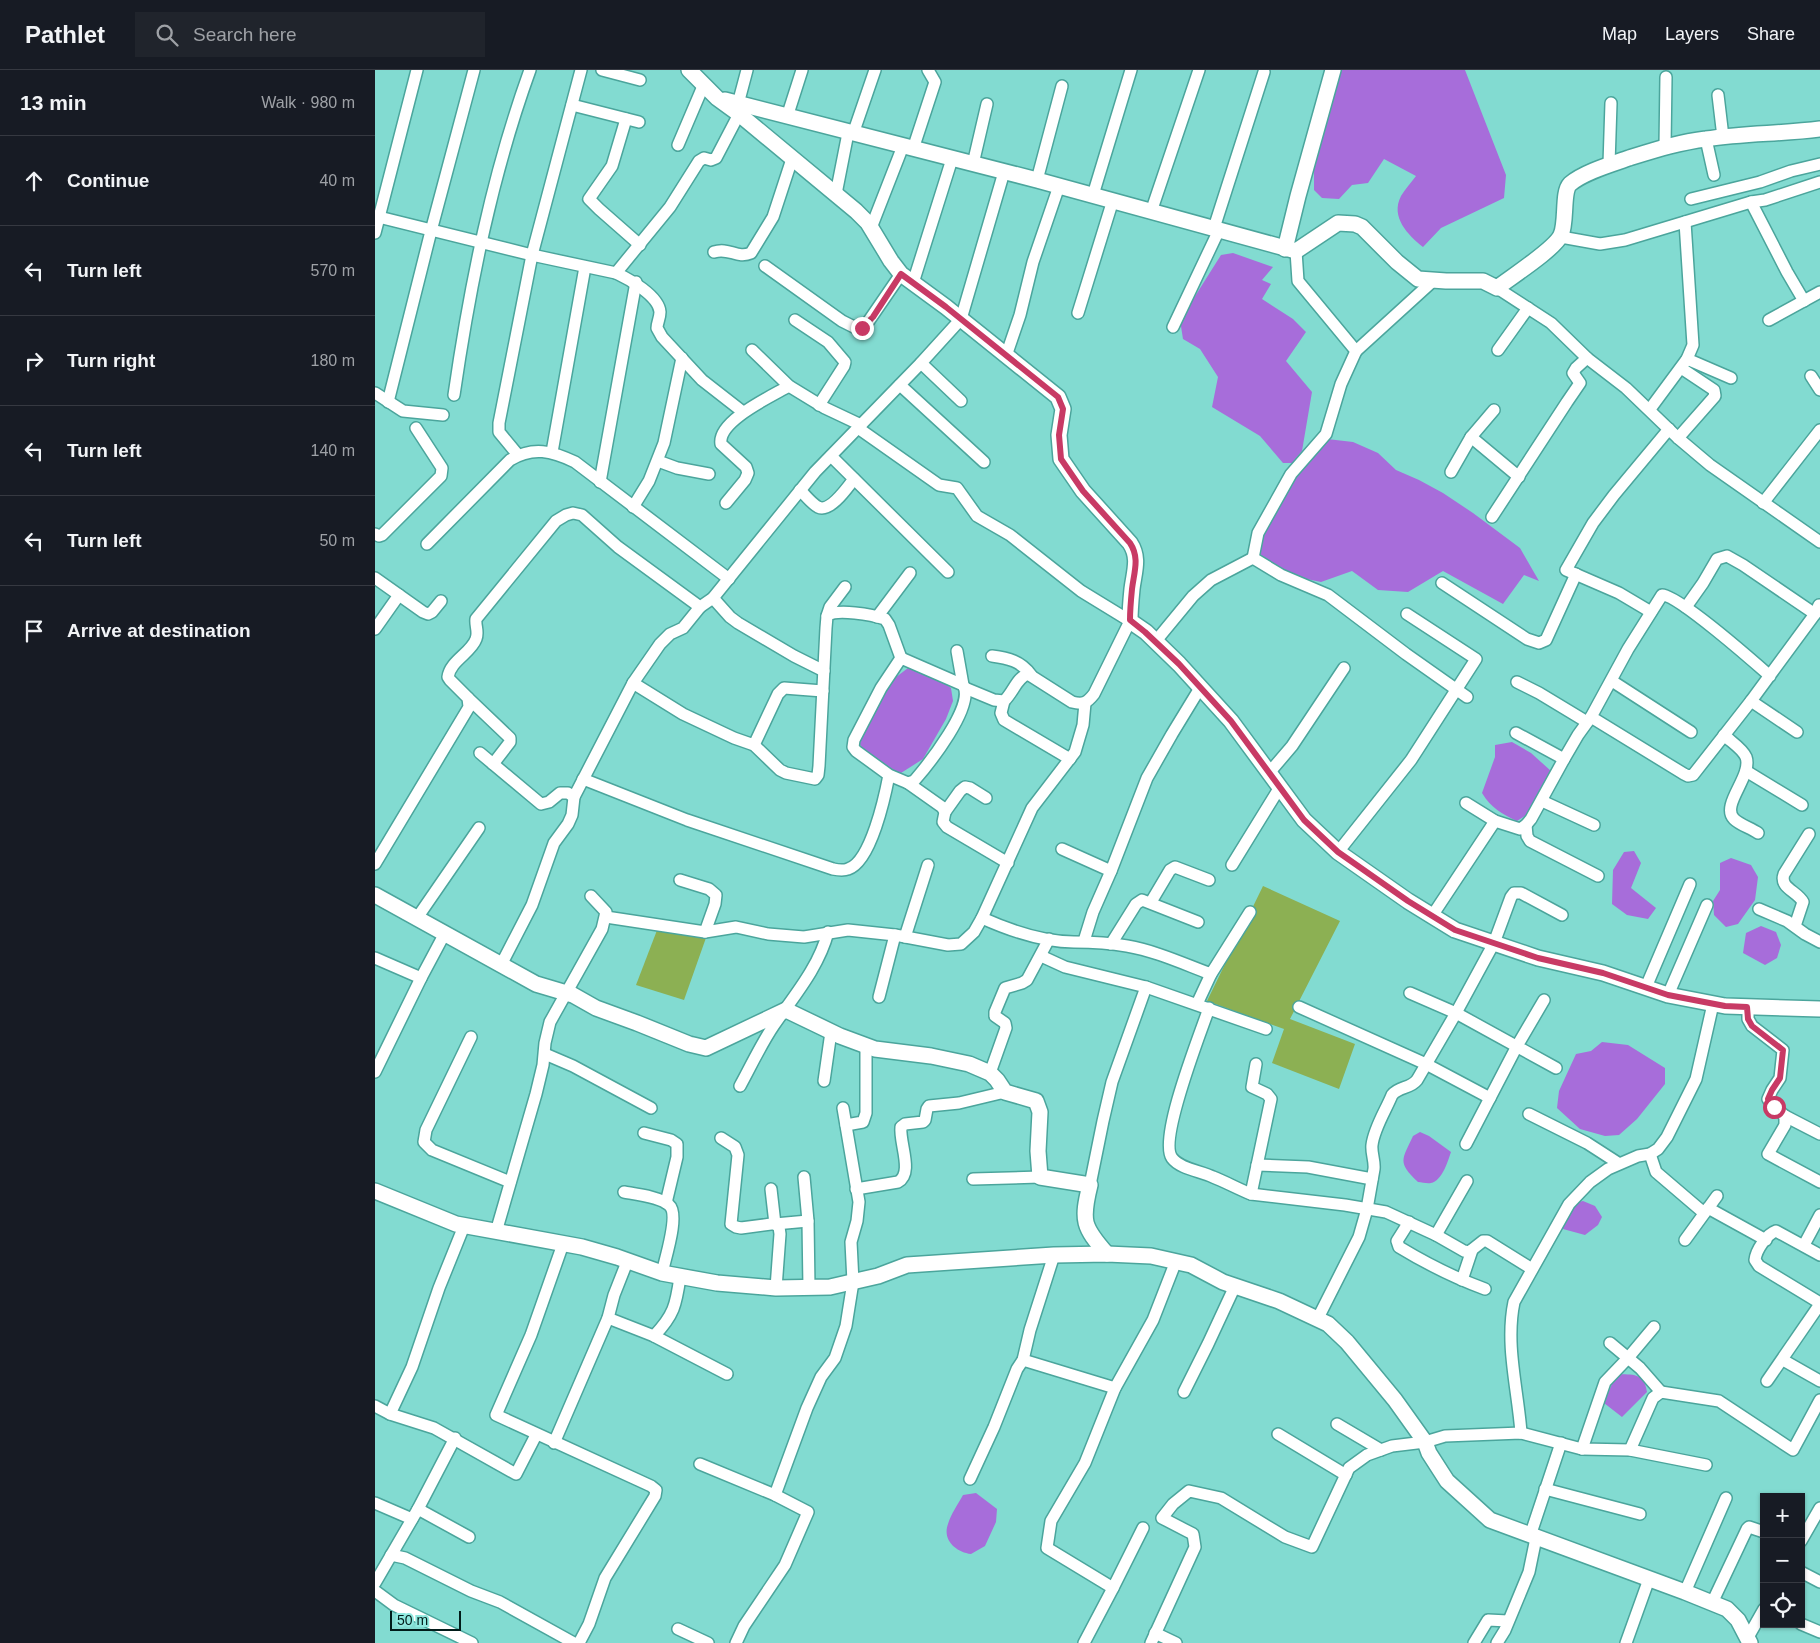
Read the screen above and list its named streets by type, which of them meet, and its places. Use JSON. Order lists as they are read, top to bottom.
{
  "scale_bar": "50 m",
  "page": {
    "header": "Pathlet",
    "search": "Search here",
    "nav": ["Map", "Layers", "Share"],
    "heading": ["13 min", "Walk · 980 m"],
    "list": [
      ["Continue", "40 m"],
      ["Turn left", "570 m"],
      ["Turn right", "180 m"],
      ["Turn left", "140 m"],
      ["Turn left", "50 m"],
      "Arrive at destination"
    ],
    "map_buttons": ["+", "−"],
    "scale": "50 m"
  }
}
